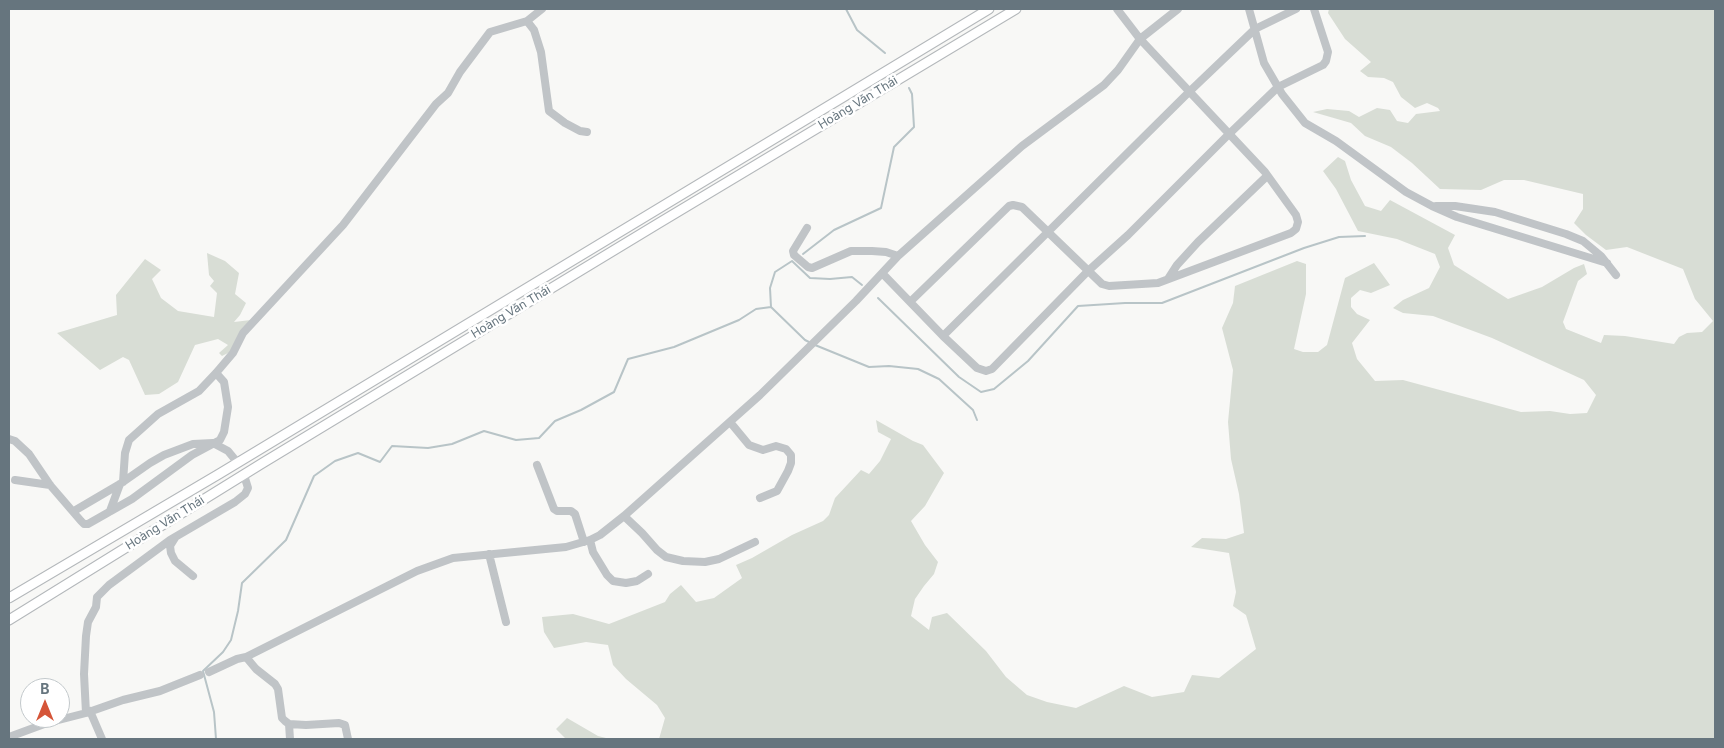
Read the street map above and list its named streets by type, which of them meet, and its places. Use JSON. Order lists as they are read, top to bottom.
{
  "streets": {
    "main road": ["Hoàng Văn Thái"]
  },
  "north": "top"
}
